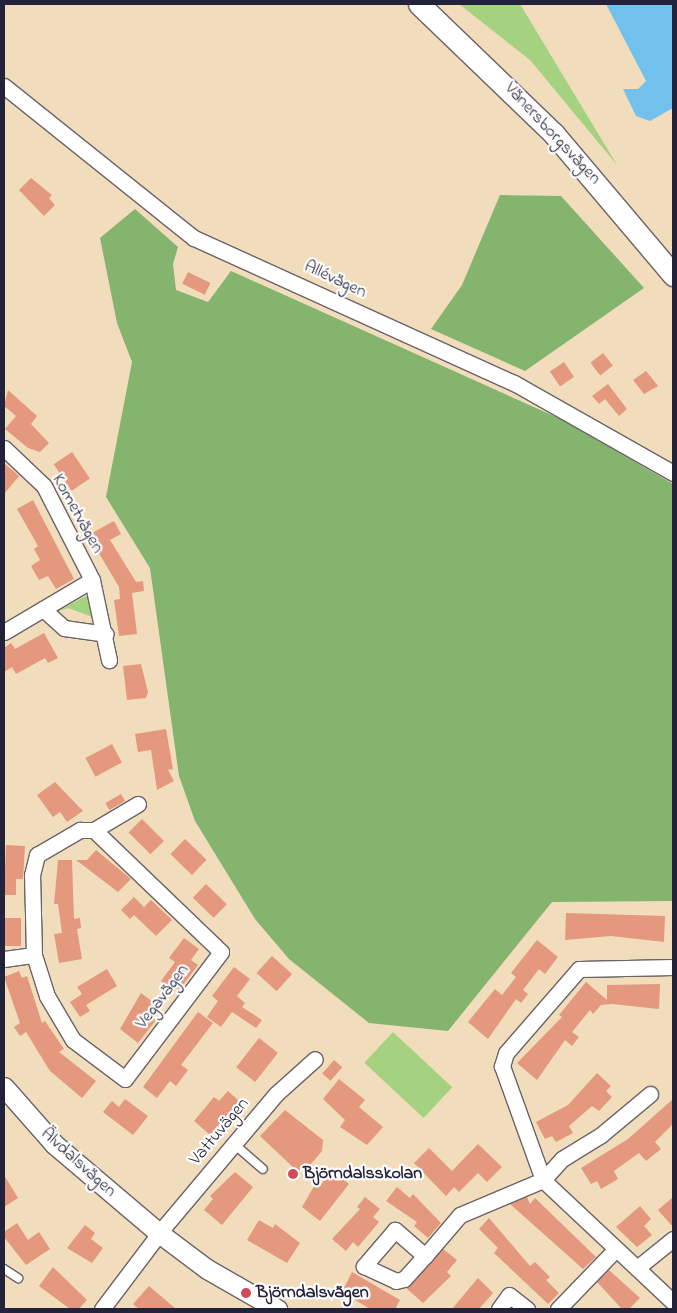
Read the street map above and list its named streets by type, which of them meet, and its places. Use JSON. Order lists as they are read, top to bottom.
{
  "streets": {
    "main road": ["Vänersborgsvägen"],
    "street": [
      "Allévägen",
      "Kometvägen",
      "Vegavägen",
      "Vattuvägen",
      "Älvdalsvägen"
    ]
  },
  "crossings": [
    ["Vattuvägen", "Älvdalsvägen"]
  ],
  "places": ["Björndalsskolan", "Björndalsvägen"]
}
